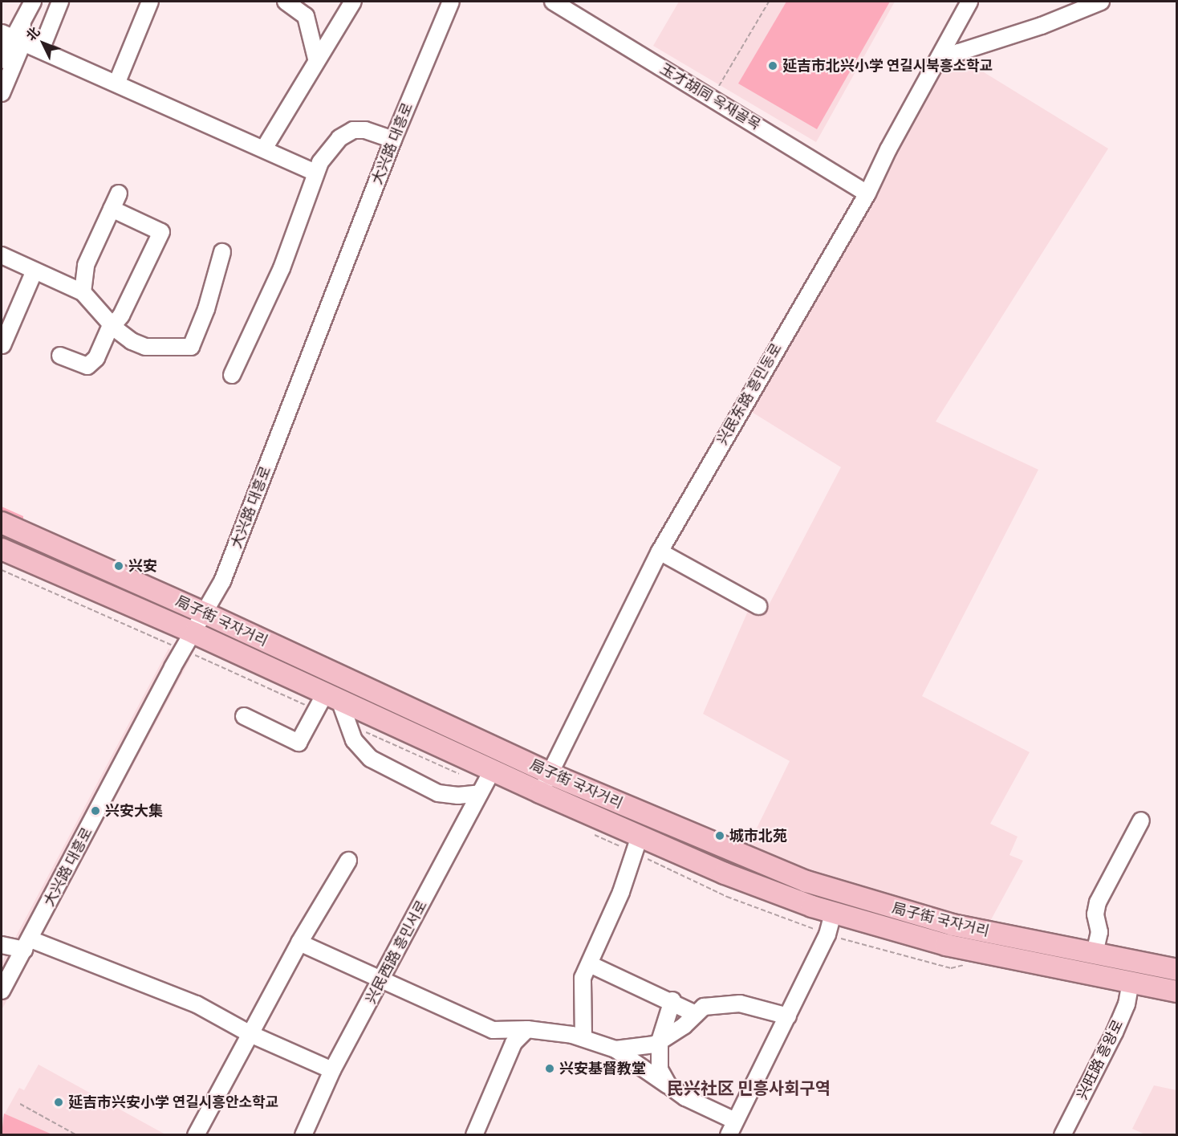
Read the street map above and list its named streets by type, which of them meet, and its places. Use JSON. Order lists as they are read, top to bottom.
{
  "streets": {
    "main road": ["局子街 국자거리"],
    "street": [
      "玉才胡同 옥재골목",
      "大兴路 대흥로",
      "兴民东路 흥민동로",
      "兴民西路 흥민서로",
      "兴旺路 흥왕로"
    ]
  },
  "crossings": [
    ["玉才胡同 옥재골목", "兴民东路 흥민동로"],
    ["大兴路 대흥로", "局子街 국자거리"],
    ["兴民东路 흥민동로", "局子街 국자거리"],
    ["局子街 국자거리", "兴民西路 흥민서로"],
    ["局子街 국자거리", "兴旺路 흥왕로"]
  ],
  "districts": ["民兴社区 민흥사회구역"],
  "places": [
    "延吉市北兴小学 연길시북흥소학교",
    "兴安",
    "兴安大集",
    "城市北苑",
    "兴安基督教堂",
    "延吉市兴安小学 연길시흥안소학교"
  ],
  "north": "top left"
}
